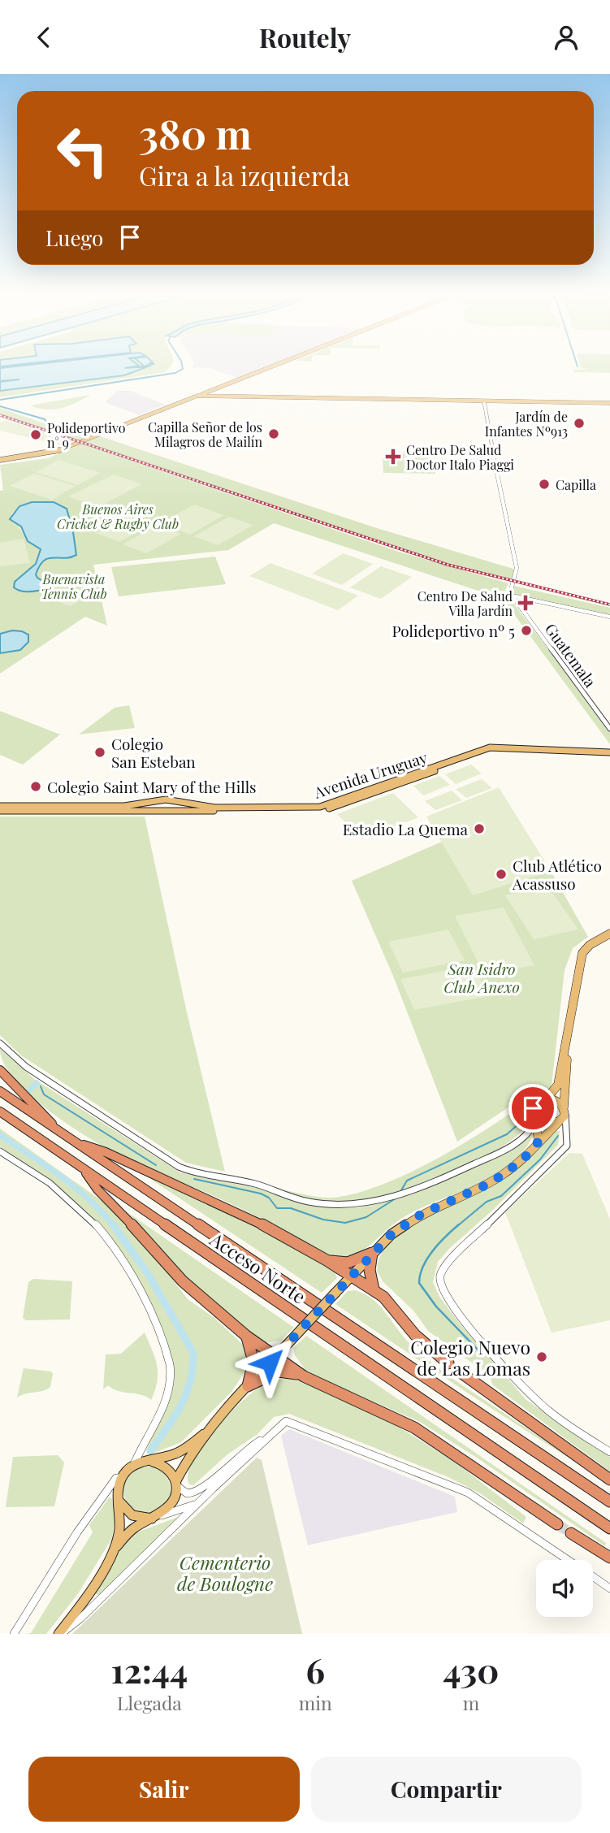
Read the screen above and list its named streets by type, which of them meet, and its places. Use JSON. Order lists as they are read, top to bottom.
{
  "streets": {
    "highway": ["Acceso Norte"],
    "main road": ["Avenida Uruguay"],
    "street": ["Guatemala"]
  },
  "parks": [
    "Buenos Aires Cricket & Rugby Club",
    "Buenavista Tennis Club",
    "San Isidro Club Anexo",
    "Cementerio de Boulogne"
  ],
  "places": {
    "other": [
      "Jardín de Infantes Nº913",
      "Capilla Señor de los Milagros de Mailín",
      "Polideportivo n° 9",
      "Capilla",
      "Polideportivo nº 5",
      "Colegio San Esteban",
      "Colegio Saint Mary of the Hills",
      "Estadio La Quema",
      "Club Atlético Acassuso",
      "Colegio Nuevo de Las Lomas"
    ],
    "health": ["Centro De Salud Doctor Italo Piaggi", "Centro De Salud Villa Jardín"]
  },
  "page": {
    "header": "Routely",
    "turn": ["380 m", "Gira a la izquierda"],
    "then": "Luego",
    "eta": [
      "12:44",
      "Llegada",
      "6",
      "min",
      "430",
      "m"
    ],
    "buttons": ["Salir", "Compartir"]
  }
}
